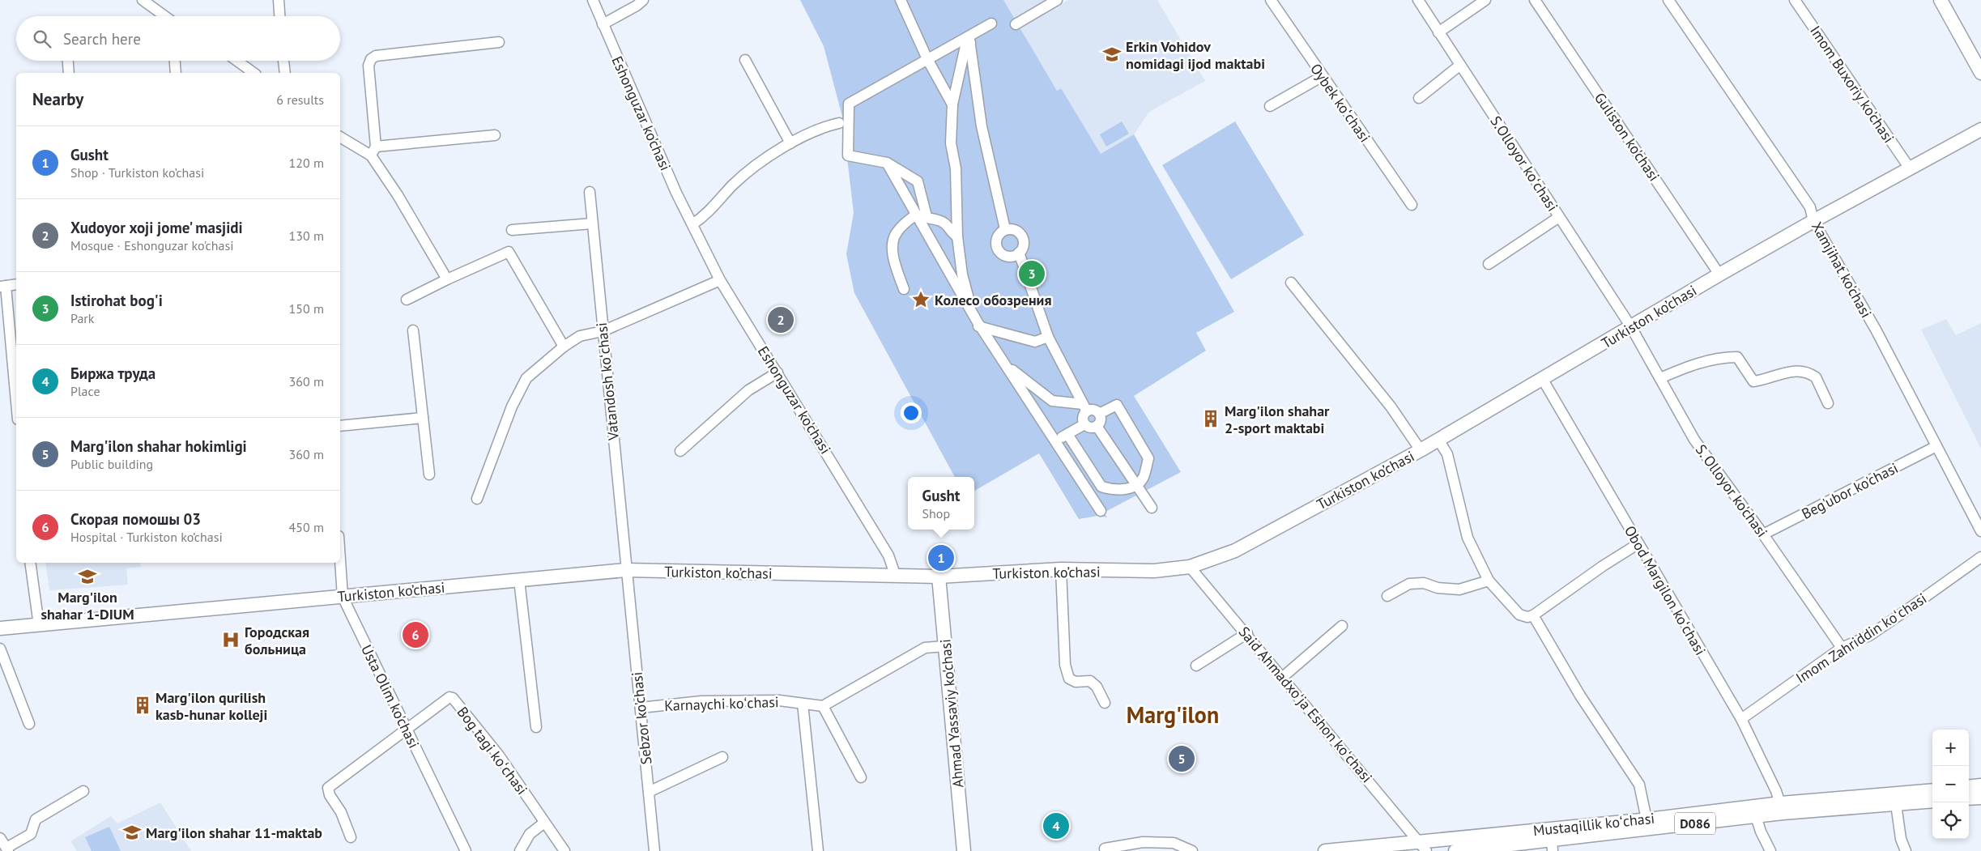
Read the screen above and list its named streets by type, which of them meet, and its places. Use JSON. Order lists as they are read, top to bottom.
{
  "streets": {
    "main road": [
      "Turkiston ko’chasi",
      "Ahmad Yassaviy ko'chasi",
      "D086",
      "Mustaqillik koʻchasi"
    ],
    "street": [
      "Imom Buxoriy ko'chasi",
      "Oybek koʻchasi",
      "Eshonguzar ko'chasi",
      "Guliston ko'chasi",
      "S.Olloyor koʻchasi",
      "Xamjihat ko'chasi",
      "Vatandosh koʻchasi",
      "S. Olloyor ko'chasi",
      "Beg'ubor ko'chasi",
      "Obod Margilon koʻchasi",
      "Imom Zahriddin koʻchasi",
      "Usta Olim ko'chasi",
      "Karnaychi koʻchasi",
      "Said Ahmadxoʻja Eshon koʻchasi",
      "Sebzor ko'chasi",
      "Bog tagi koʻchasi"
    ]
  },
  "crossings": [
    ["Imom Buxoriy ko'chasi", "Turkiston ko’chasi"],
    ["Eshonguzar ko'chasi", "Turkiston ko’chasi"],
    ["Guliston ko'chasi", "Turkiston ko’chasi"],
    ["S.Olloyor koʻchasi", "Turkiston ko’chasi"],
    ["S.Olloyor koʻchasi", "S. Olloyor ko'chasi"],
    ["Xamjihat ko'chasi", "Turkiston ko’chasi"],
    ["Xamjihat ko'chasi", "Beg'ubor ko'chasi"],
    ["Turkiston ko’chasi", "Vatandosh koʻchasi"],
    ["Turkiston ko’chasi", "S. Olloyor ko'chasi"],
    ["Turkiston ko’chasi", "Obod Margilon koʻchasi"],
    ["Turkiston ko’chasi", "Usta Olim ko'chasi"],
    ["Turkiston ko’chasi", "Said Ahmadxoʻja Eshon koʻchasi"],
    ["Turkiston ko’chasi", "Ahmad Yassaviy ko'chasi"],
    ["Vatandosh koʻchasi", "Sebzor ko'chasi"],
    ["S. Olloyor ko'chasi", "Beg'ubor ko'chasi"],
    ["S. Olloyor ko'chasi", "Imom Zahriddin koʻchasi"],
    ["Obod Margilon koʻchasi", "Imom Zahriddin koʻchasi"],
    ["Obod Margilon koʻchasi", "Mustaqillik koʻchasi"],
    ["Usta Olim ko'chasi", "Bog tagi koʻchasi"],
    ["Karnaychi koʻchasi", "Sebzor ko'chasi"],
    ["Said Ahmadxoʻja Eshon koʻchasi", "Mustaqillik koʻchasi"]
  ],
  "districts": ["Marg'ilon"],
  "places": {
    "school or university": ["Erkin Vohidov nomidagi ijod maktabi", "Marg'ilon shahar 1-DIUM", "Marg'ilon shahar 11-maktab"],
    "place": ["Колесо обозрения"],
    "building": ["Marg'ilon shahar 2-sport maktabi", "Marg'ilon qurilish kasb-hunar kolleji"],
    "hospital": ["Городская больница"]
  },
  "page": {
    "search": "Search here",
    "heading": ["Nearby", "6 results"],
    "list": [
      {
        "mark": "1",
        "name": "Gusht",
        "note": "Shop · Turkiston ko’chasi",
        "value": "120 m"
      },
      {
        "mark": "2",
        "name": "Xudoyor xoji jome' masjidi",
        "note": "Mosque · Eshonguzar ko'chasi",
        "value": "130 m"
      },
      {
        "mark": "3",
        "name": "Istirohat bog'i",
        "note": "Park",
        "value": "150 m"
      },
      {
        "mark": "4",
        "name": "Биржа труда",
        "note": "Place",
        "value": "360 m"
      },
      {
        "mark": "5",
        "name": "Marg'ilon shahar hokimligi",
        "note": "Public building",
        "value": "360 m"
      },
      {
        "mark": "6",
        "name": "Скорая помошы 03",
        "note": "Hospital · Turkiston ko’chasi",
        "value": "450 m"
      }
    ],
    "pins": [
      "3",
      "2",
      "1",
      "6",
      "5",
      "4"
    ],
    "popup": ["Gusht", "Shop"],
    "map_buttons": ["+", "−"]
  }
}
